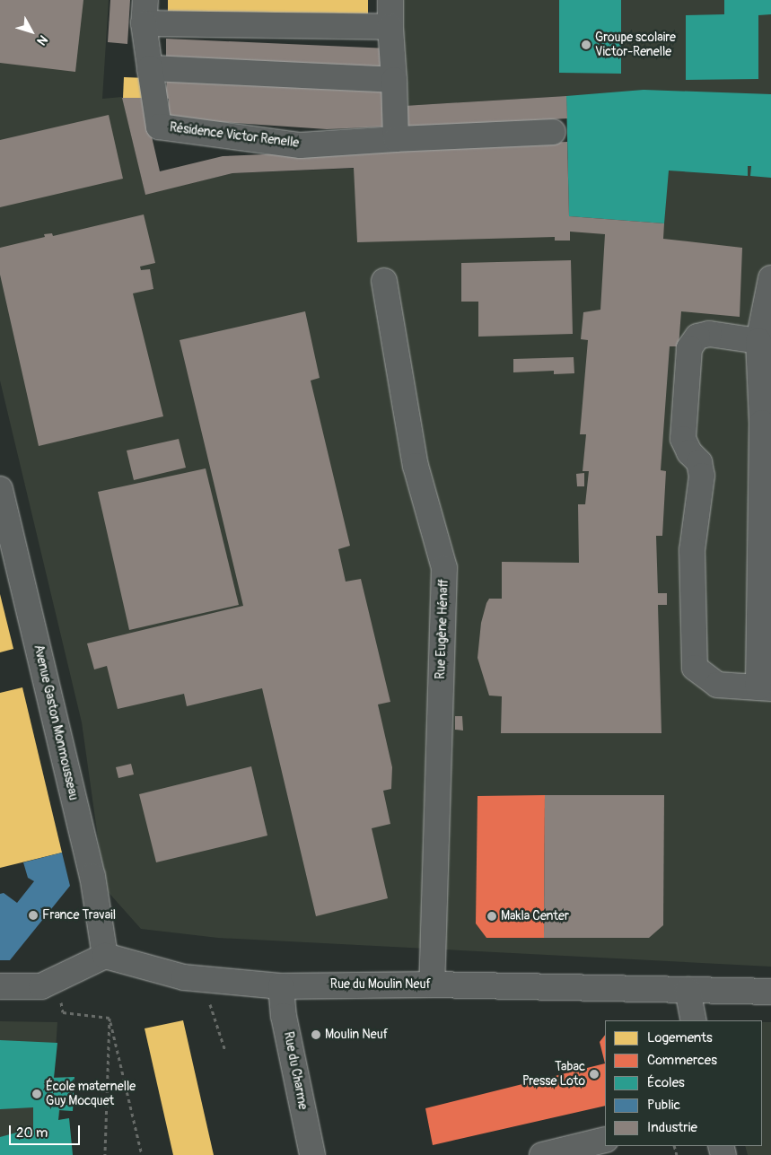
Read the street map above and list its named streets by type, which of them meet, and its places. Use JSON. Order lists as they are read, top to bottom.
{
  "streets": {
    "street": [
      "Résidence Victor Renelle",
      "Rue Eugène Hénaff",
      "Avenue Gaston Monmousseau",
      "Rue du Moulin Neuf",
      "Rue du Charme"
    ]
  },
  "crossings": [
    ["Rue Eugène Hénaff", "Rue du Moulin Neuf"],
    ["Avenue Gaston Monmousseau", "Rue du Moulin Neuf"],
    ["Rue du Moulin Neuf", "Rue du Charme"]
  ],
  "places": [
    "Groupe scolaire Victor-Renelle",
    "France Travail",
    "Makla Center",
    "Moulin Neuf",
    "Tabac Presse Loto",
    "École maternelle Guy Mocquet"
  ],
  "legend": [
    "Logements",
    "Commerces",
    "Écoles",
    "Public",
    "Industrie"
  ],
  "scale_bar": "20 m",
  "north": "bottom right"
}
